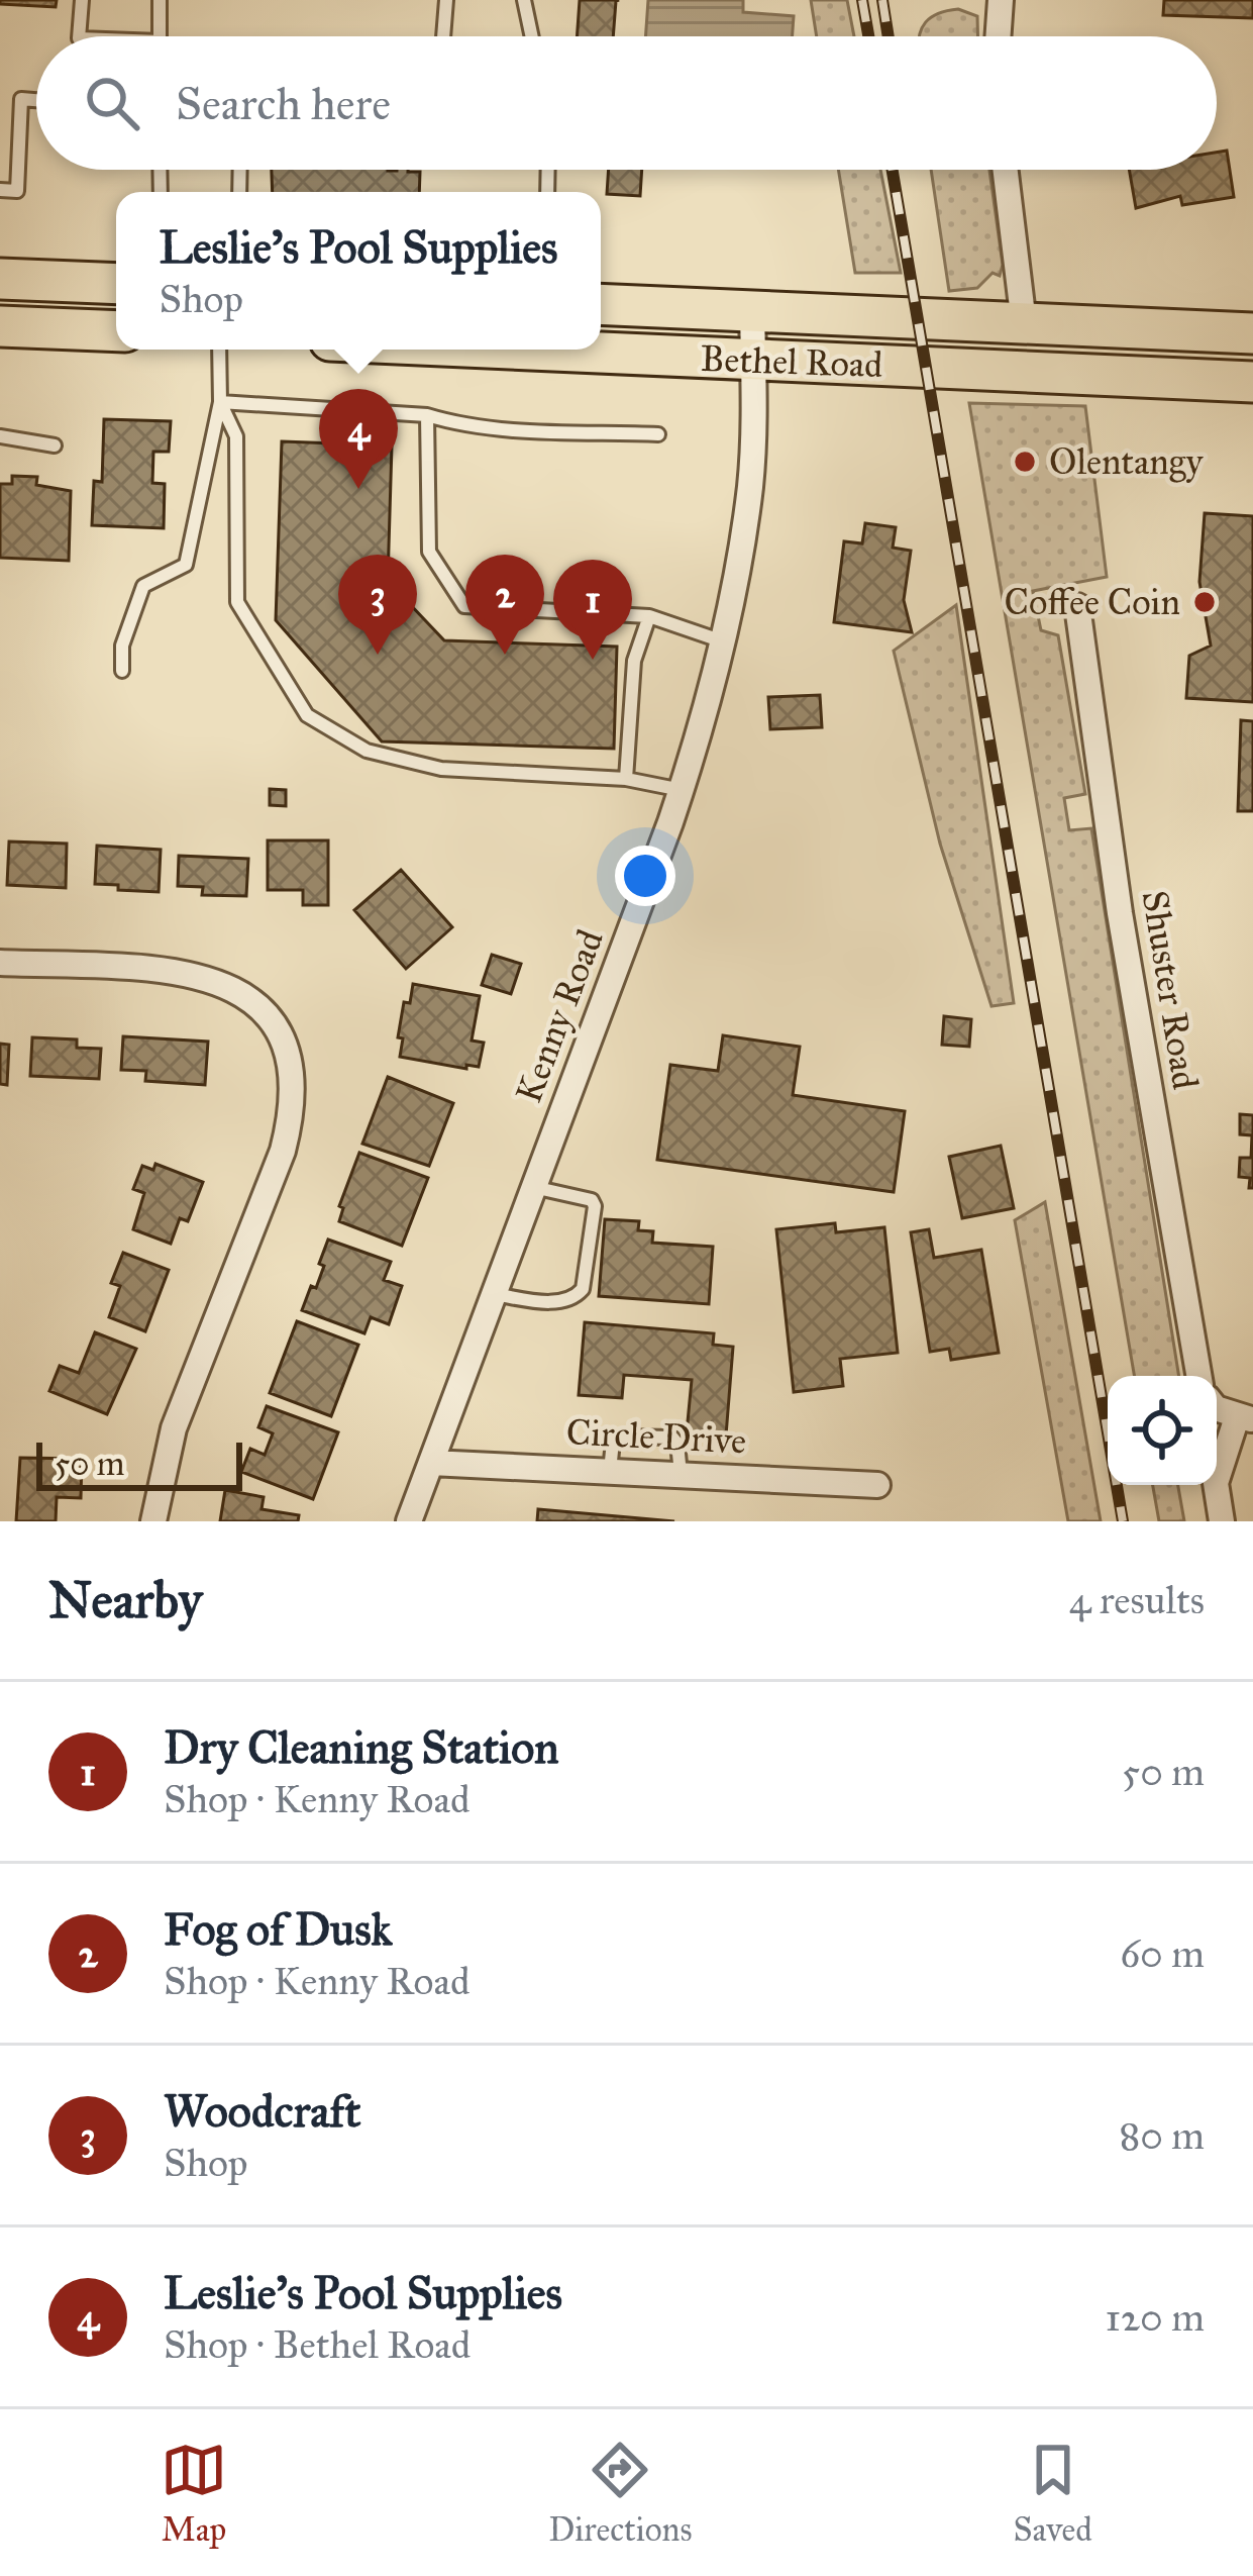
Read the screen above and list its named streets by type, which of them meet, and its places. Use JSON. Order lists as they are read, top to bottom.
{
  "streets": {
    "main road": ["Bethel Road"],
    "street": ["Shuster Road", "Kenny Road", "Circle Drive"]
  },
  "crossings": [
    ["Bethel Road", "Kenny Road"],
    ["Kenny Road", "Circle Drive"]
  ],
  "places": ["Olentangy", "Coffee Coin"],
  "scale_bar": "50 m",
  "page": {
    "search": "Search here",
    "popup": ["Leslie's Pool Supplies", "Shop"],
    "pins": [
      "4",
      "2",
      "3",
      "1"
    ],
    "scale": "50 m",
    "heading": ["Nearby", "4 results"],
    "list": [
      {
        "mark": "1",
        "name": "Dry Cleaning Station",
        "note": "Shop · Kenny Road",
        "value": "50 m"
      },
      {
        "mark": "2",
        "name": "Fog of Dusk",
        "note": "Shop · Kenny Road",
        "value": "60 m"
      },
      {
        "mark": "3",
        "name": "Woodcraft",
        "note": "Shop",
        "value": "80 m"
      },
      {
        "mark": "4",
        "name": "Leslie's Pool Supplies",
        "note": "Shop · Bethel Road",
        "value": "120 m"
      }
    ],
    "nav": ["Map", "Directions", "Saved"]
  }
}
